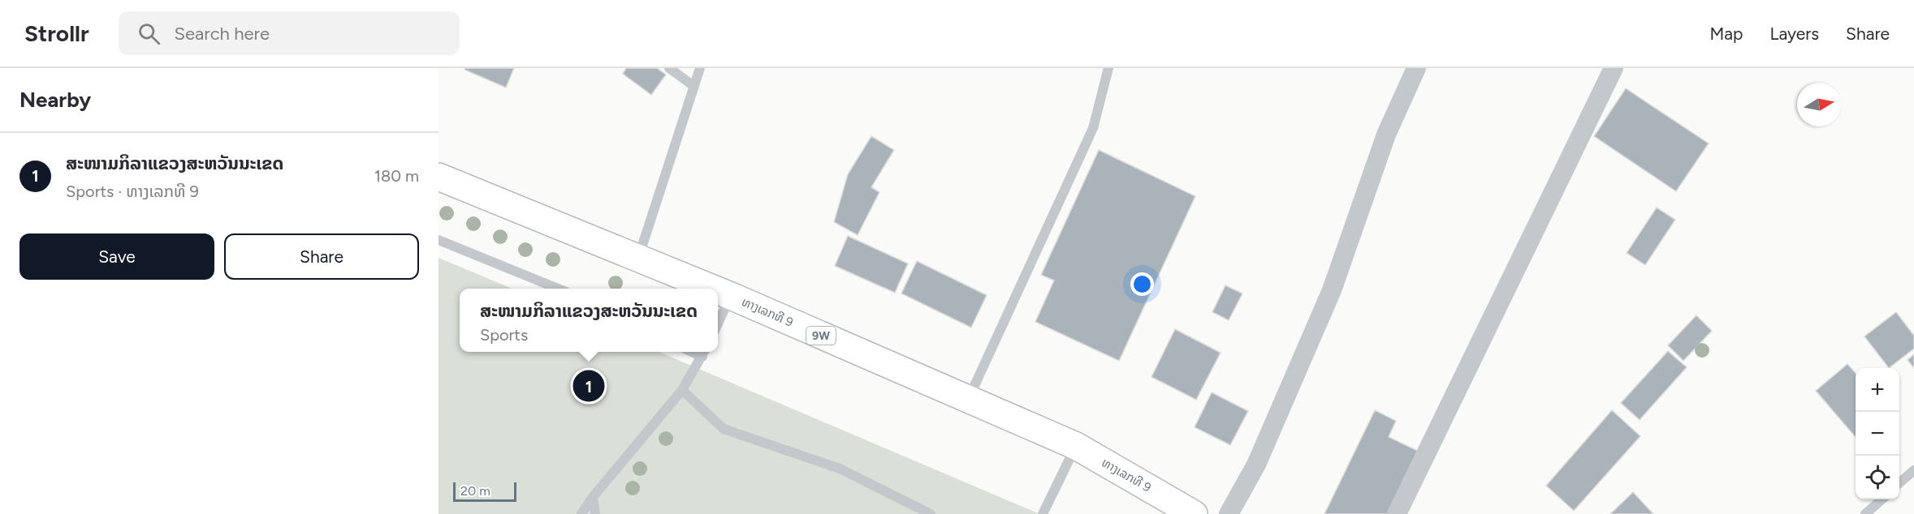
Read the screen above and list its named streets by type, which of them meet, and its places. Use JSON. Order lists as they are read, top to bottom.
{
  "streets": {
    "main road": ["ທາງເລກທີ 9", "9W"]
  },
  "scale_bar": "20 m",
  "north": "right",
  "page": {
    "header": "Strollr",
    "search": "Search here",
    "nav": ["Map", "Layers", "Share"],
    "heading": "Nearby",
    "list": [
      {
        "mark": "1",
        "name": "ສະໜາມກິລາແຂວງສະຫວັນນະເຂດ",
        "note": "Sports · ທາງເລກທີ 9",
        "value": "180 m"
      }
    ],
    "buttons": ["Save", "Share"],
    "popup": ["ສະໜາມກິລາແຂວງສະຫວັນນະເຂດ", "Sports"],
    "map_buttons": ["+", "−"],
    "pins": "1",
    "scale": "20 m"
  }
}
